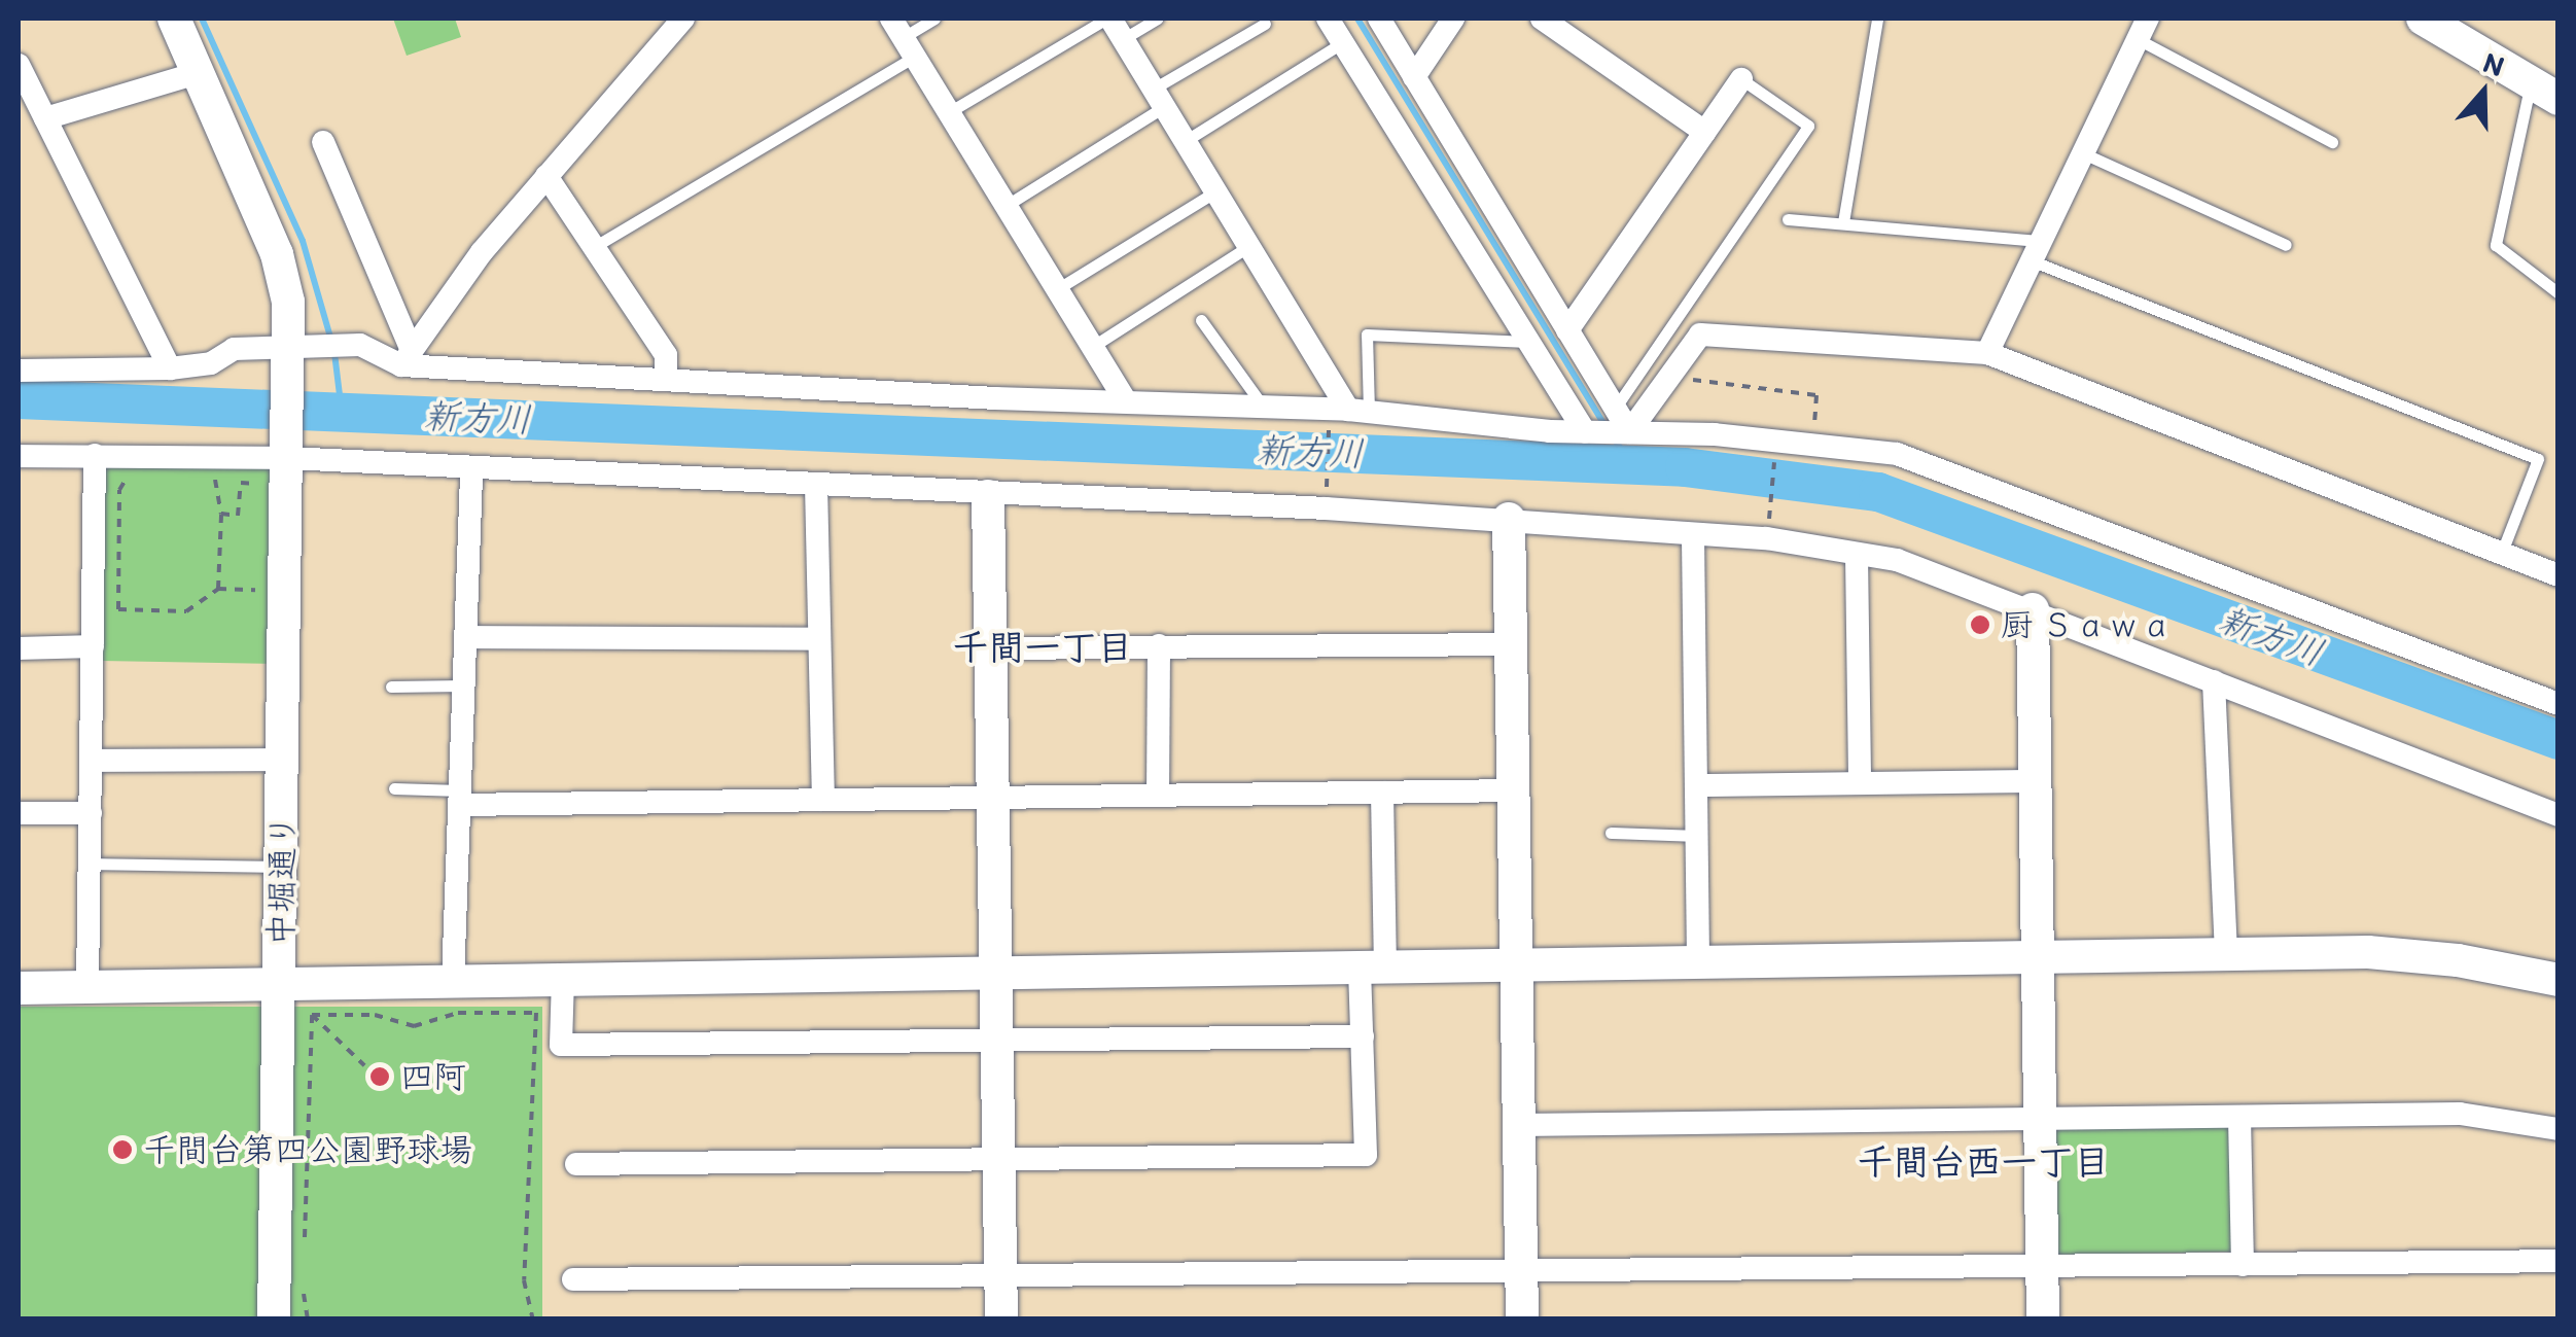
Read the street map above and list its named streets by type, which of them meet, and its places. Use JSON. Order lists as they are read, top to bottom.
{
  "streets": {
    "street": ["中堀通り"]
  },
  "districts": ["千間一丁目", "千間台西一丁目"],
  "water": ["新方川"],
  "places": ["厨 Ｓａｗａ", "四阿", "千間台第四公園野球場"],
  "north": "top"
}
